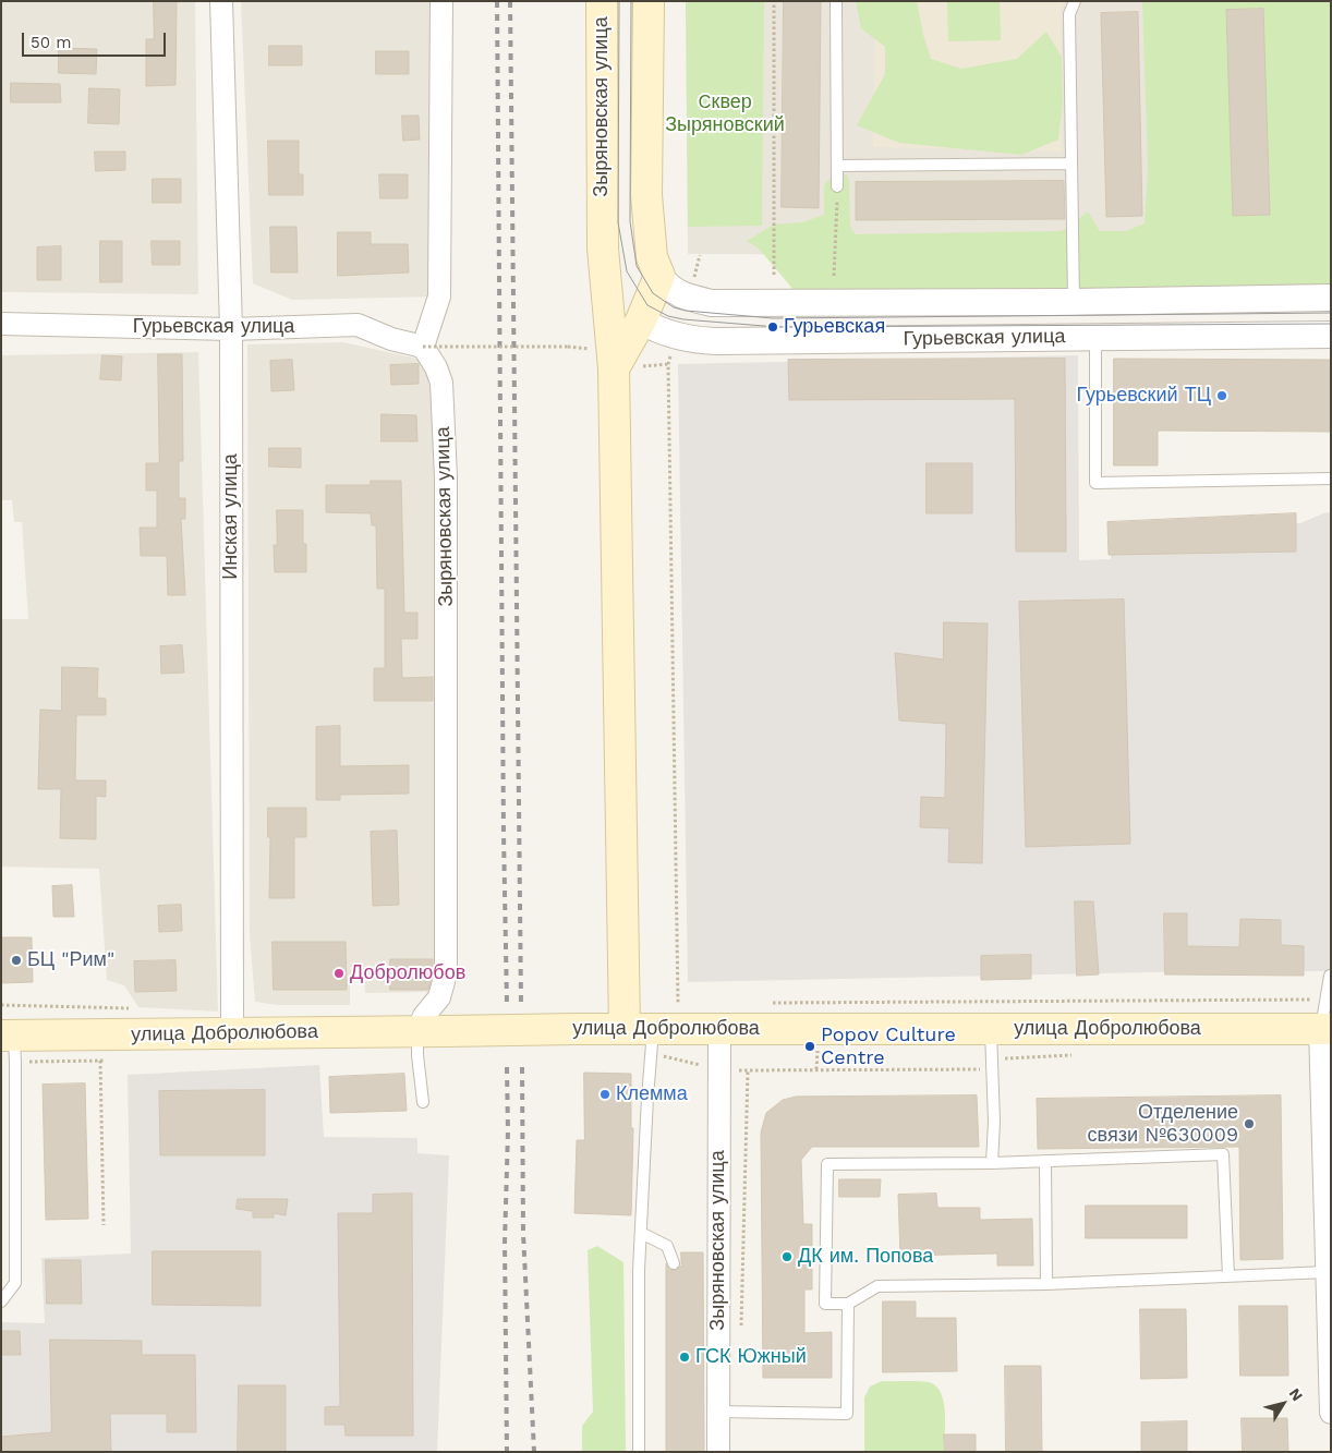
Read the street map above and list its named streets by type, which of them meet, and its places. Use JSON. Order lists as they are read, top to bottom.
{
  "streets": {
    "main road": ["Зыряновская улица", "улица Добролюбова"],
    "street": ["Гурьевская улица", "Инская улица"]
  },
  "crossings": [
    ["Зыряновская улица", "Гурьевская улица"],
    ["Зыряновская улица", "улица Добролюбова"],
    ["Гурьевская улица", "Инская улица"],
    ["Инская улица", "улица Добролюбова"]
  ],
  "parks": ["Cквер Зыряновский"],
  "places": [
    "Гурьевская",
    "Гурьевский ТЦ",
    "БЦ \"Рим\"",
    "Добролюбов",
    "Popov Culture Centre",
    "Клемма",
    "Отделение связи №630009",
    "ДК им. Попова",
    "ГСК Южный"
  ],
  "scale_bar": "50 m",
  "north": "top right"
}
